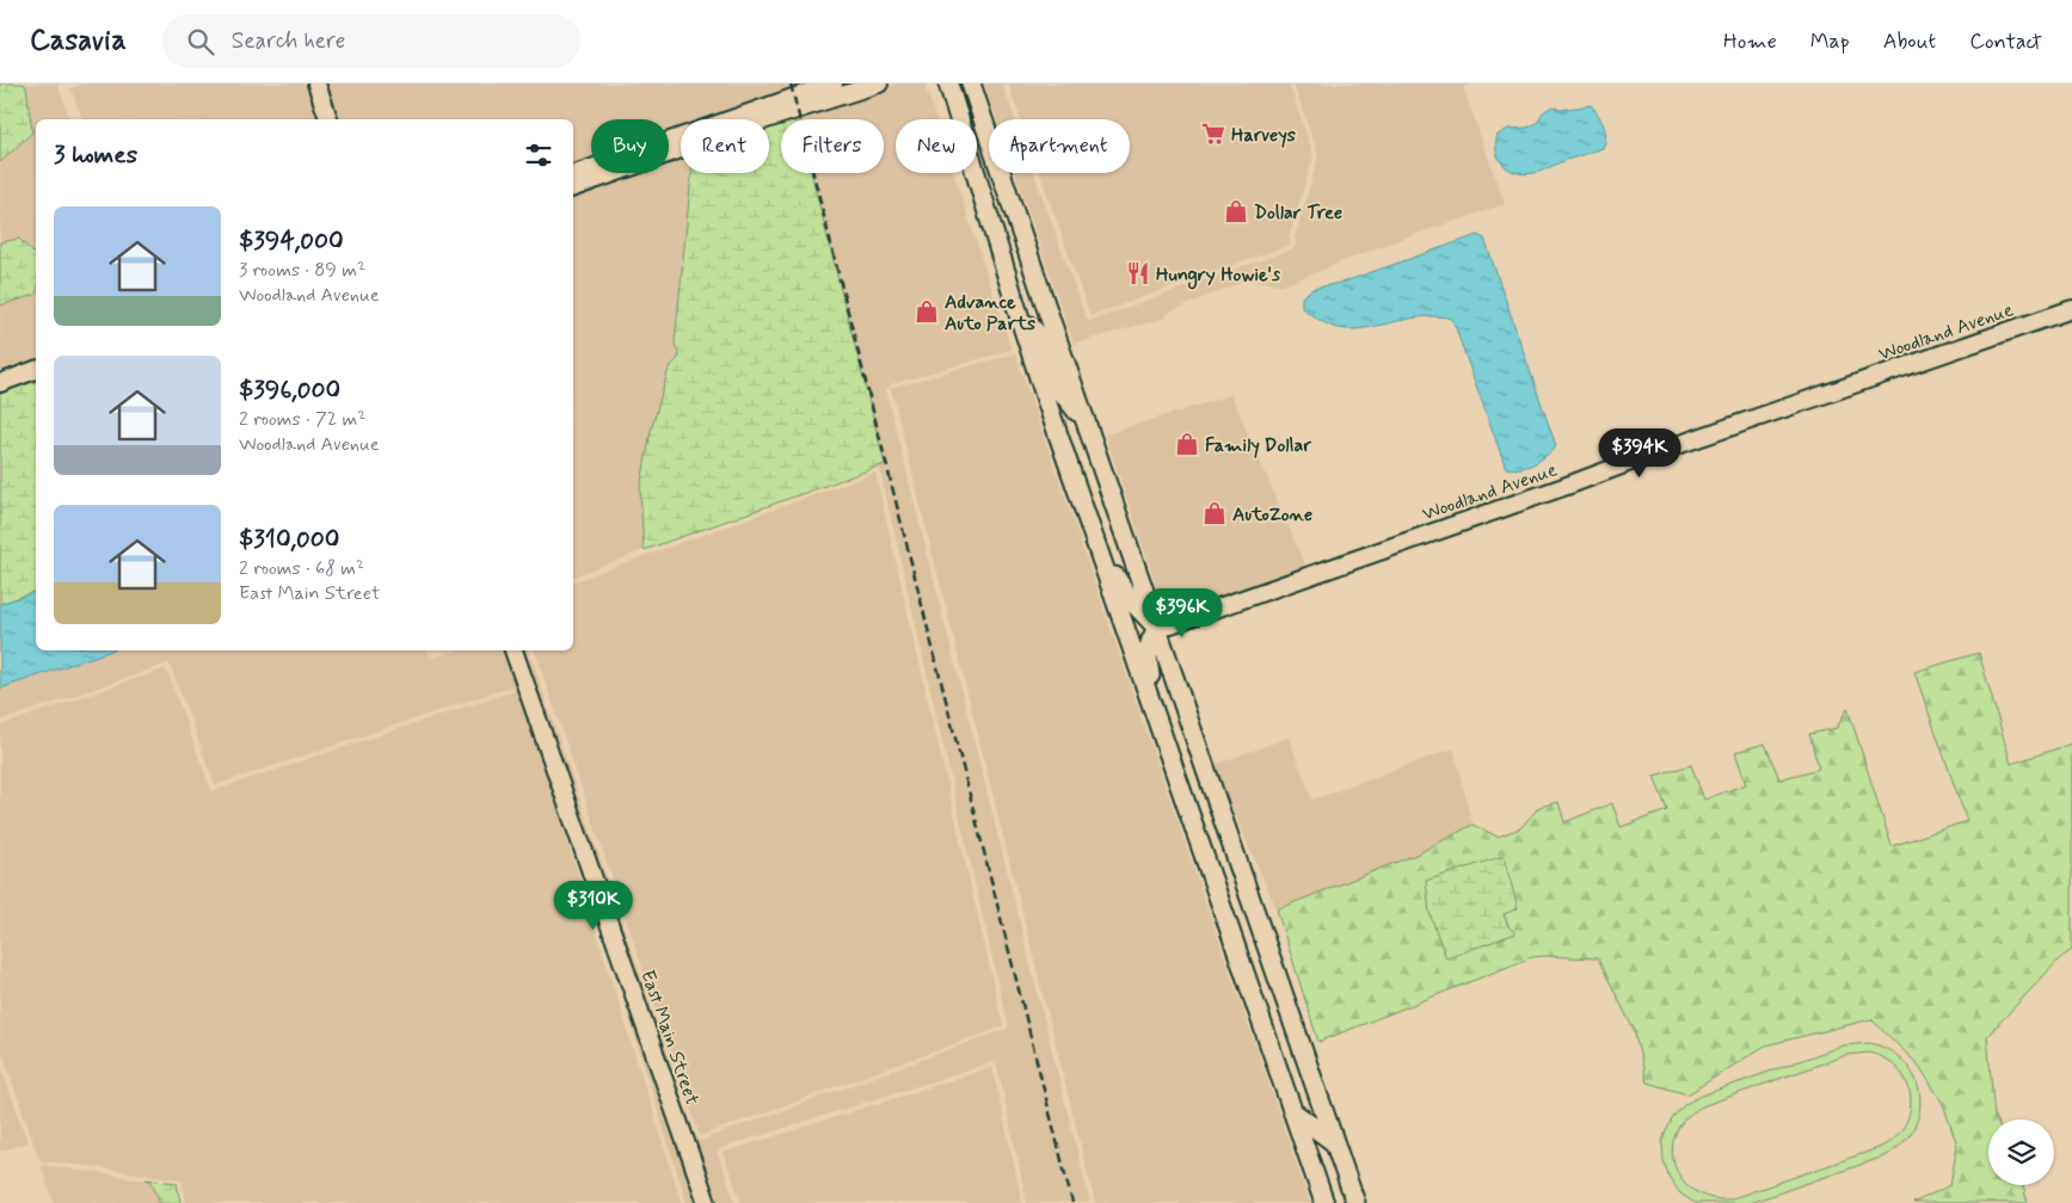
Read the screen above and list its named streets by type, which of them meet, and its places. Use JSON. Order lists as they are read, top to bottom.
{
  "streets": {
    "main road": ["Woodland Avenue", "East Main Street"]
  },
  "places": {
    "supermarket": ["Harveys"],
    "shop": [
      "Dollar Tree",
      "Advance Auto Parts",
      "Family Dollar",
      "AutoZone"
    ],
    "restaurant": ["Hungry Howie's"]
  },
  "page": {
    "header": "Casavia",
    "search": "Search here",
    "nav": [
      "Home",
      "Map",
      "About",
      "Contact"
    ],
    "chip": [
      "Buy",
      "Rent",
      "Filters",
      "New",
      "Apartment"
    ],
    "heading": "3 homes",
    "list": [
      {
        "name": "$394,000",
        "note": "3 rooms · 89 m² · Woodland Avenue"
      },
      {
        "name": "$396,000",
        "note": "2 rooms · 72 m² · Woodland Avenue"
      },
      {
        "name": "$310,000",
        "note": "2 rooms · 68 m² · East Main Street"
      }
    ],
    "price": ["$394K", "$396K", "$310K"]
  }
}
